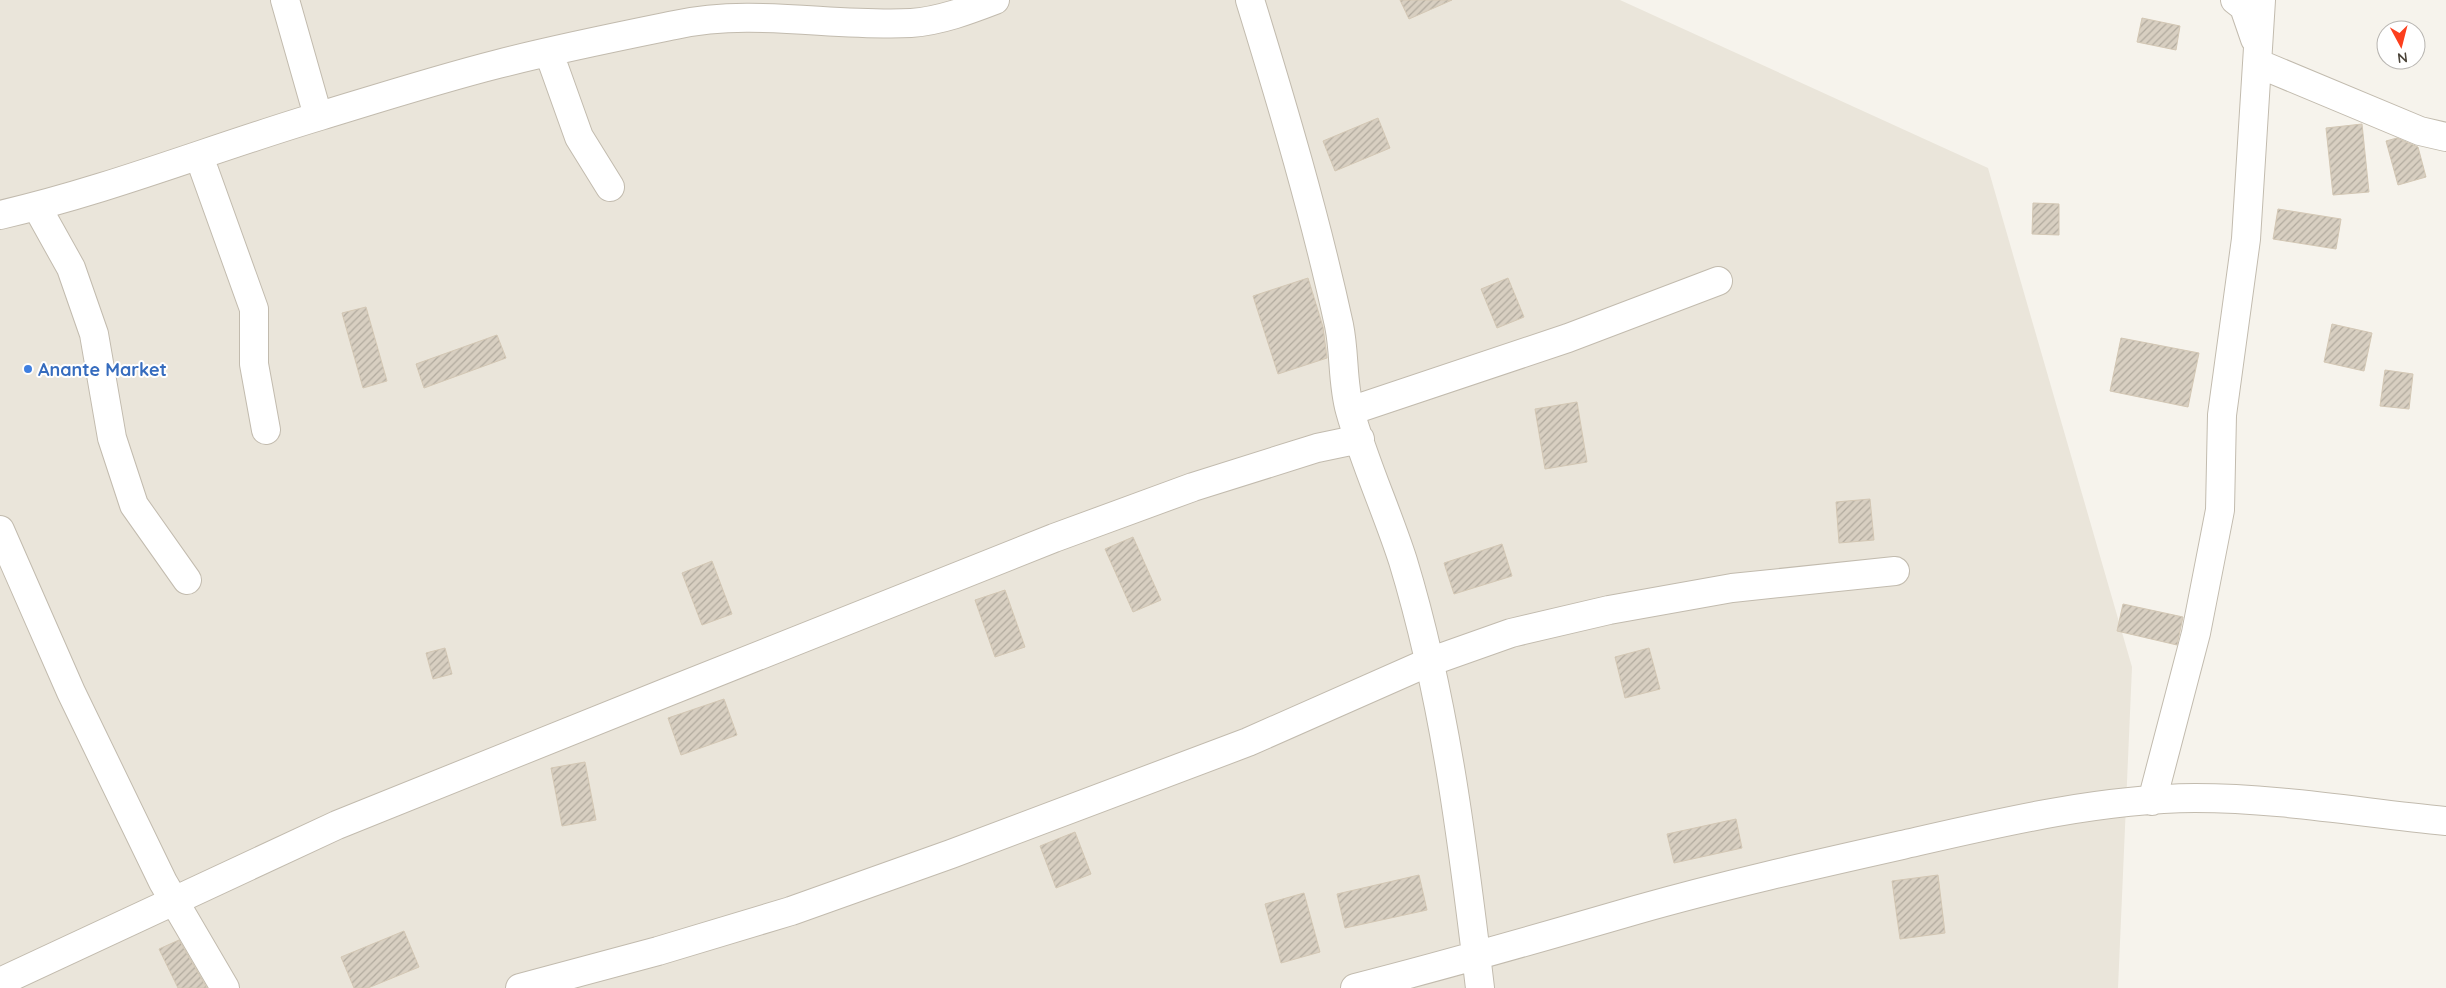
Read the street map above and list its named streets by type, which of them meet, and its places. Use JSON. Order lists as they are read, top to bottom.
{
  "places": ["Anante Market"],
  "north": "bottom"
}
